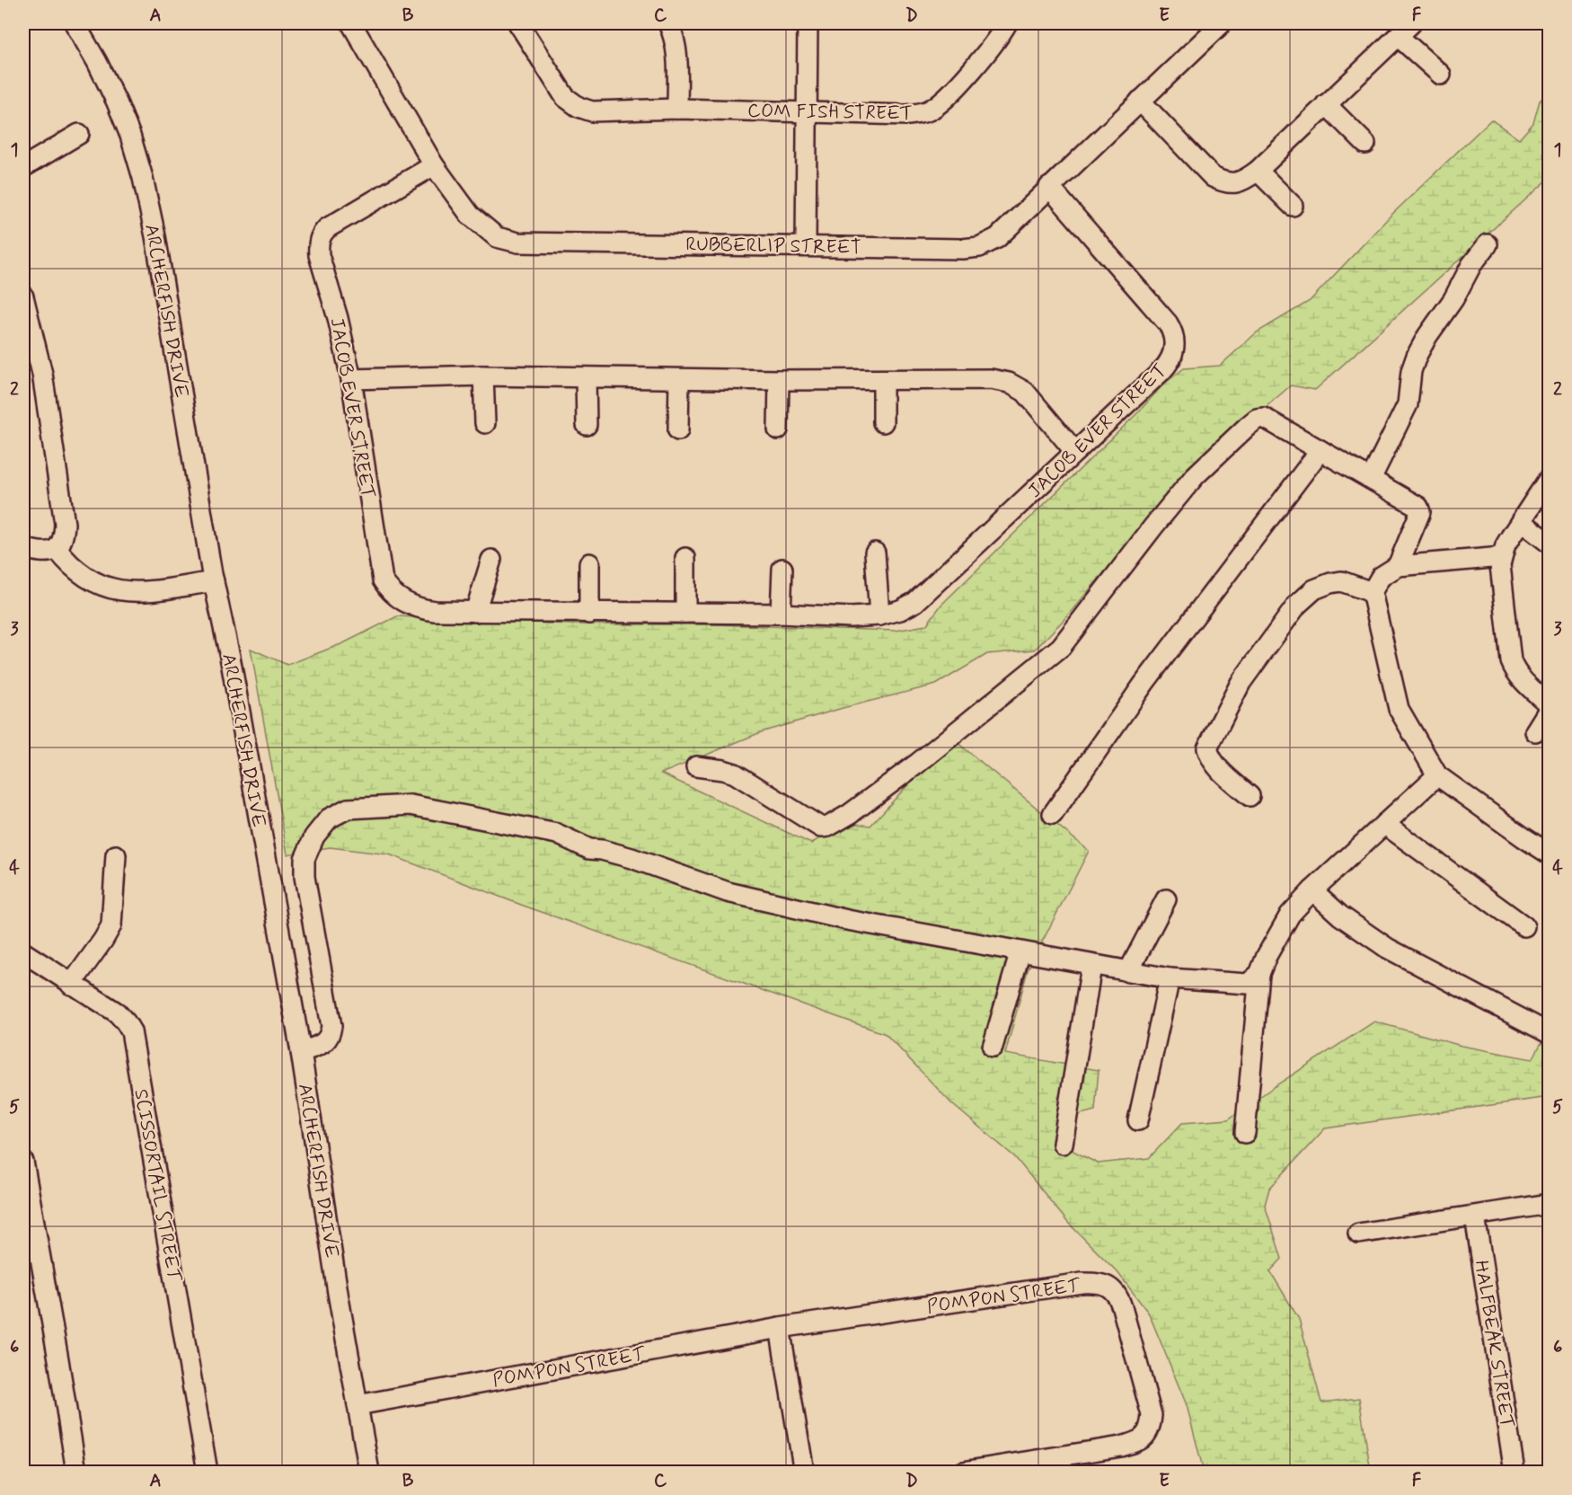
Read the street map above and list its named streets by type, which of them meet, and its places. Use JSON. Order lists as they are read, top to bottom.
{
  "streets": {
    "street": [
      "COM FISH STREET",
      "RUBBERLIP STREET",
      "ARCHERFISH DRIVE",
      "JACOB EVER STREET",
      "SCISSORTAIL STREET",
      "POMPON STREET",
      "HALFBEAK STREET"
    ]
  },
  "crossings": [
    ["RUBBERLIP STREET", "JACOB EVER STREET"],
    ["ARCHERFISH DRIVE", "POMPON STREET"]
  ],
  "grid": {
    "columns": [
      "A",
      "B",
      "C",
      "D",
      "E",
      "F"
    ],
    "rows": [
      "1",
      "2",
      "3",
      "4",
      "5",
      "6"
    ]
  }
}
